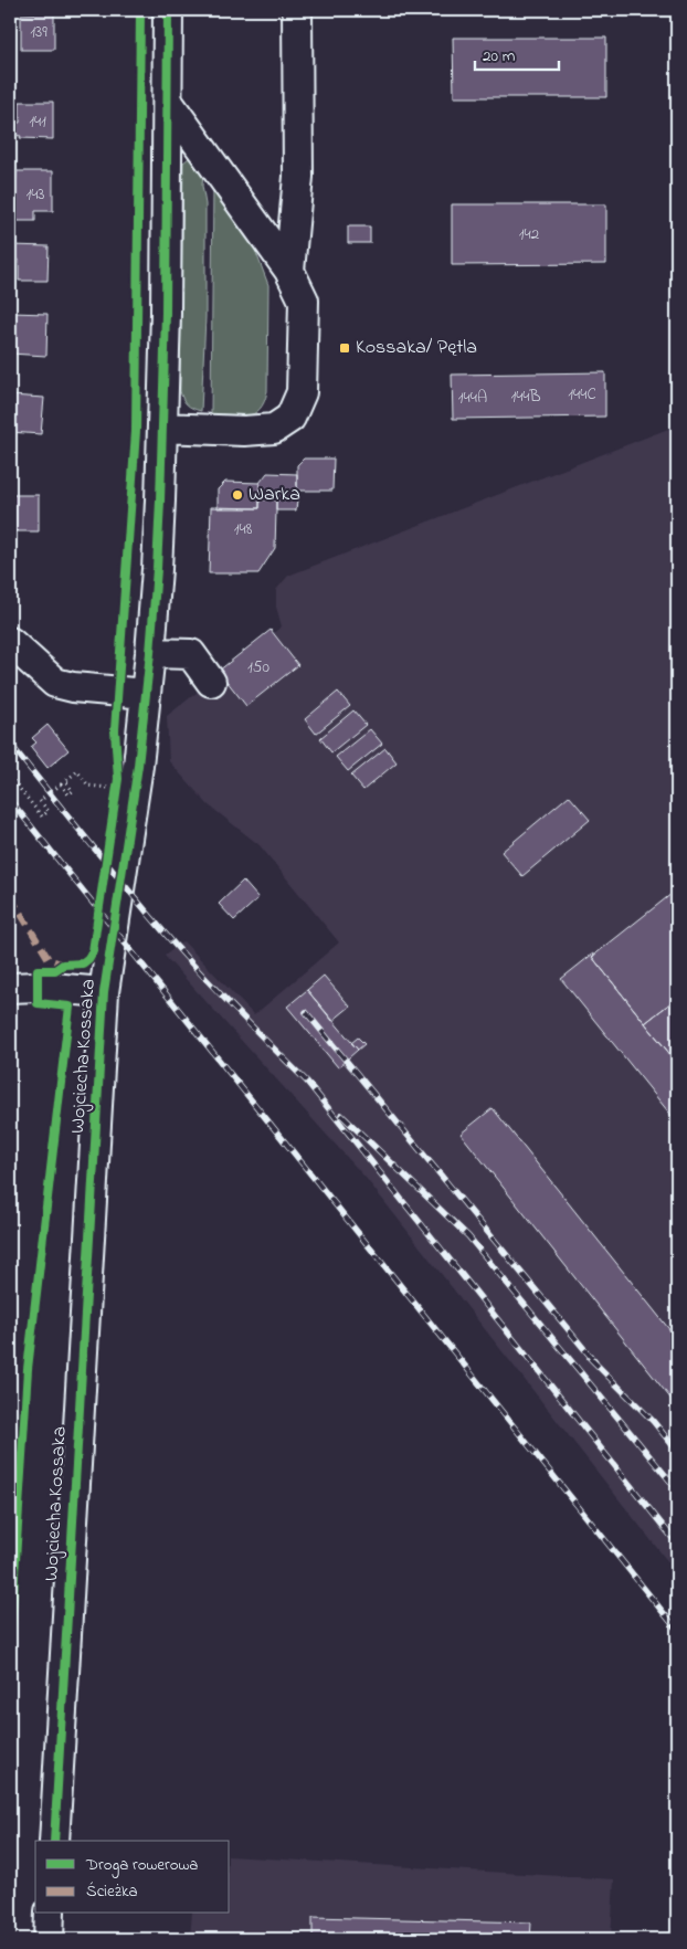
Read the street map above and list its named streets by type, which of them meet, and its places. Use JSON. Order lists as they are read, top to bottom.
{
  "streets": {
    "street": ["Wojciecha Kossaka"]
  },
  "places": {
    "transit": ["Kossaka/ Pętla"],
    "other": ["Warka"]
  },
  "house_numbers": [
    "139",
    "141",
    "143",
    "142",
    "144C",
    "144B",
    "144A",
    "148",
    "150"
  ],
  "legend": ["Droga rowerowa", "Ścieżka"],
  "scale_bar": "20 m"
}
